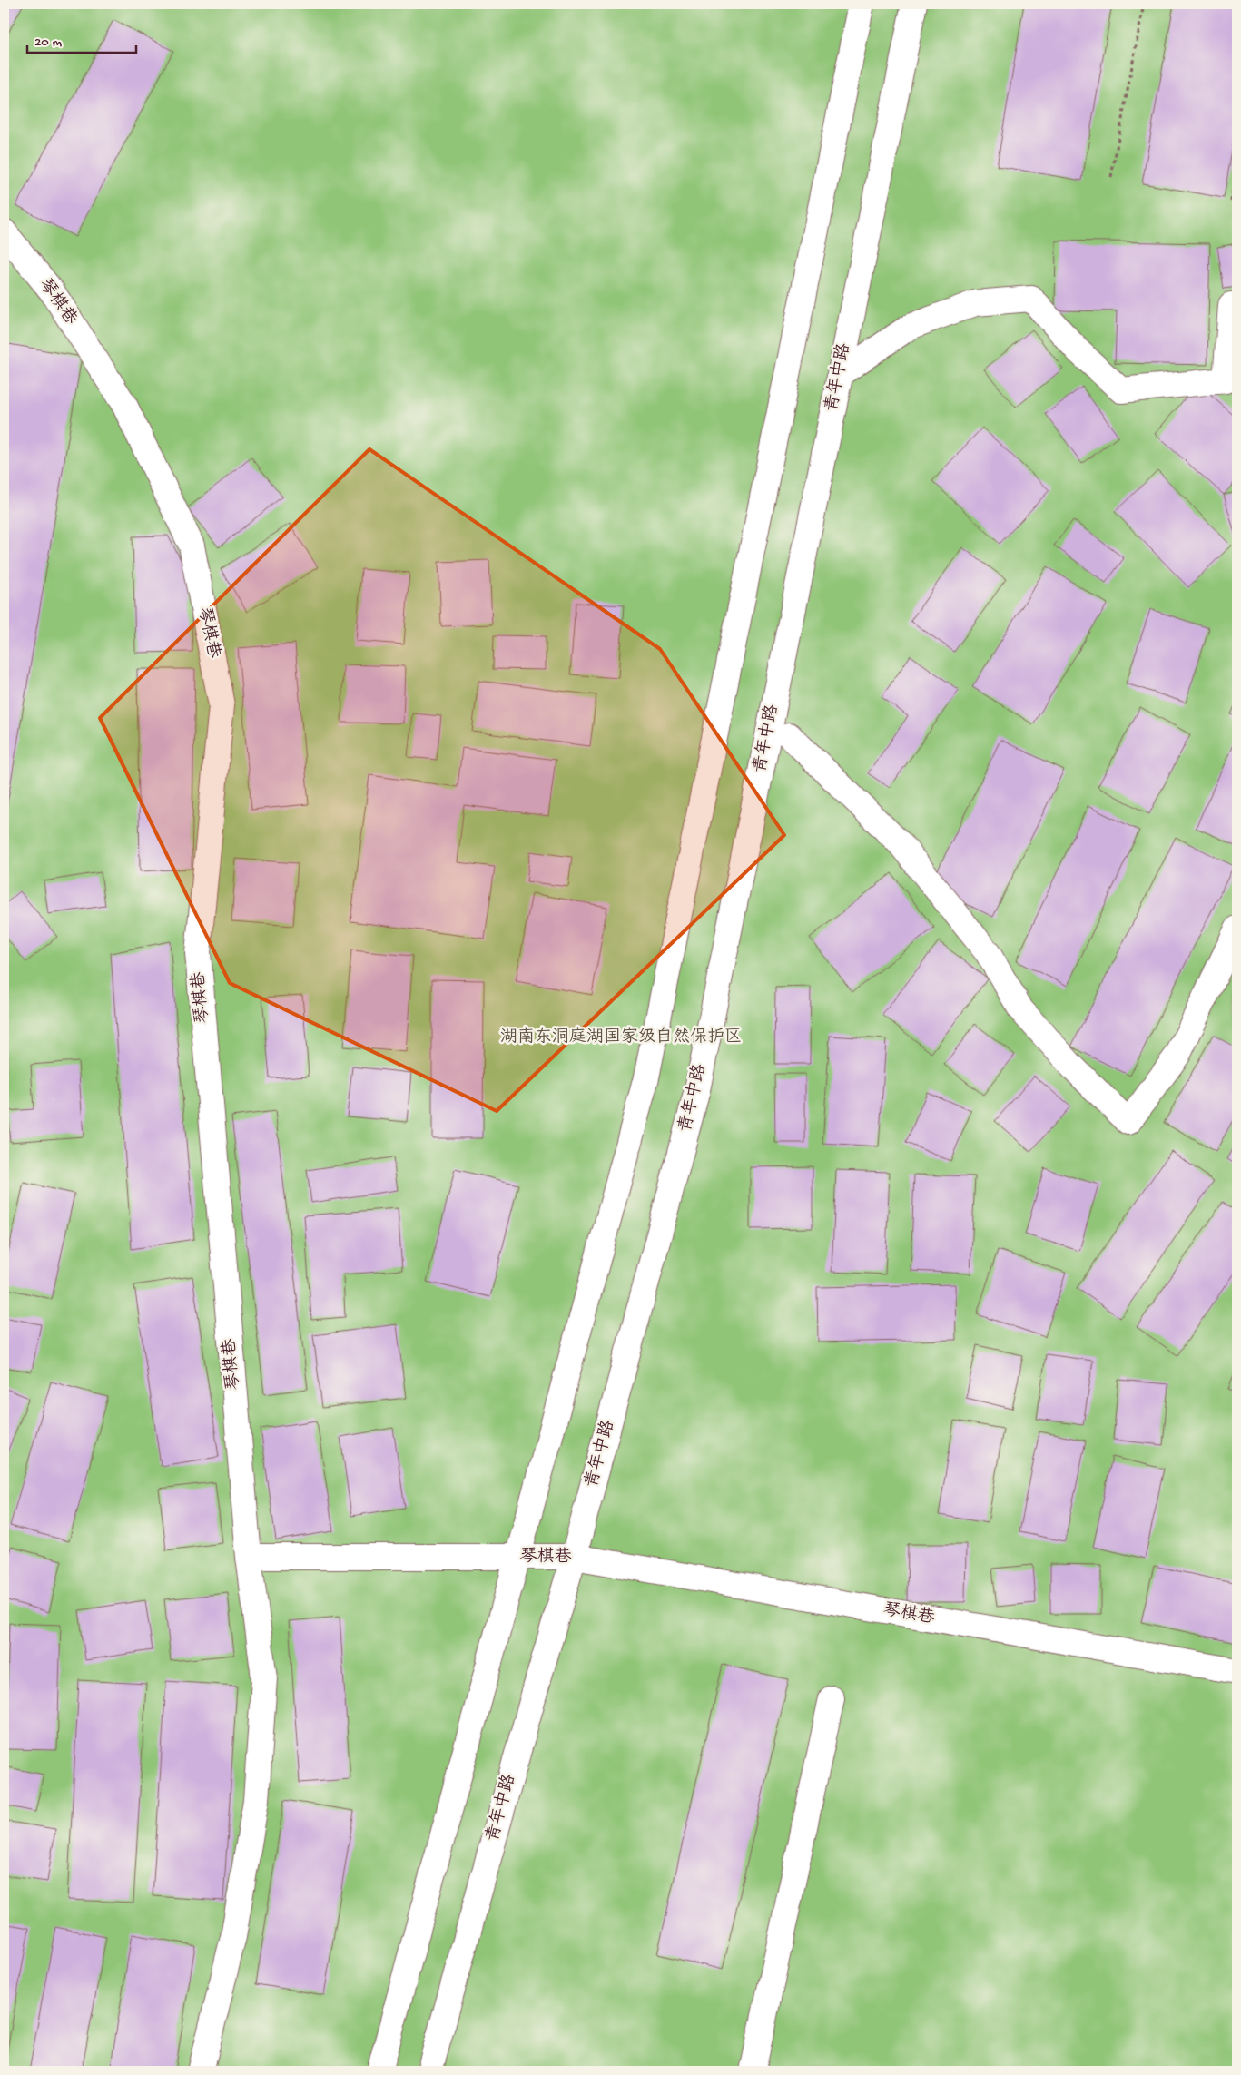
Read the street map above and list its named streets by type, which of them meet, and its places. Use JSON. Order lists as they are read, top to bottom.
{
  "streets": {
    "street": ["琴棋巷", "青年中路"]
  },
  "crossings": [
    ["琴棋巷", "青年中路"]
  ],
  "parks": ["湖南东洞庭湖国家级自然保护区"],
  "scale_bar": "20 m"
}
